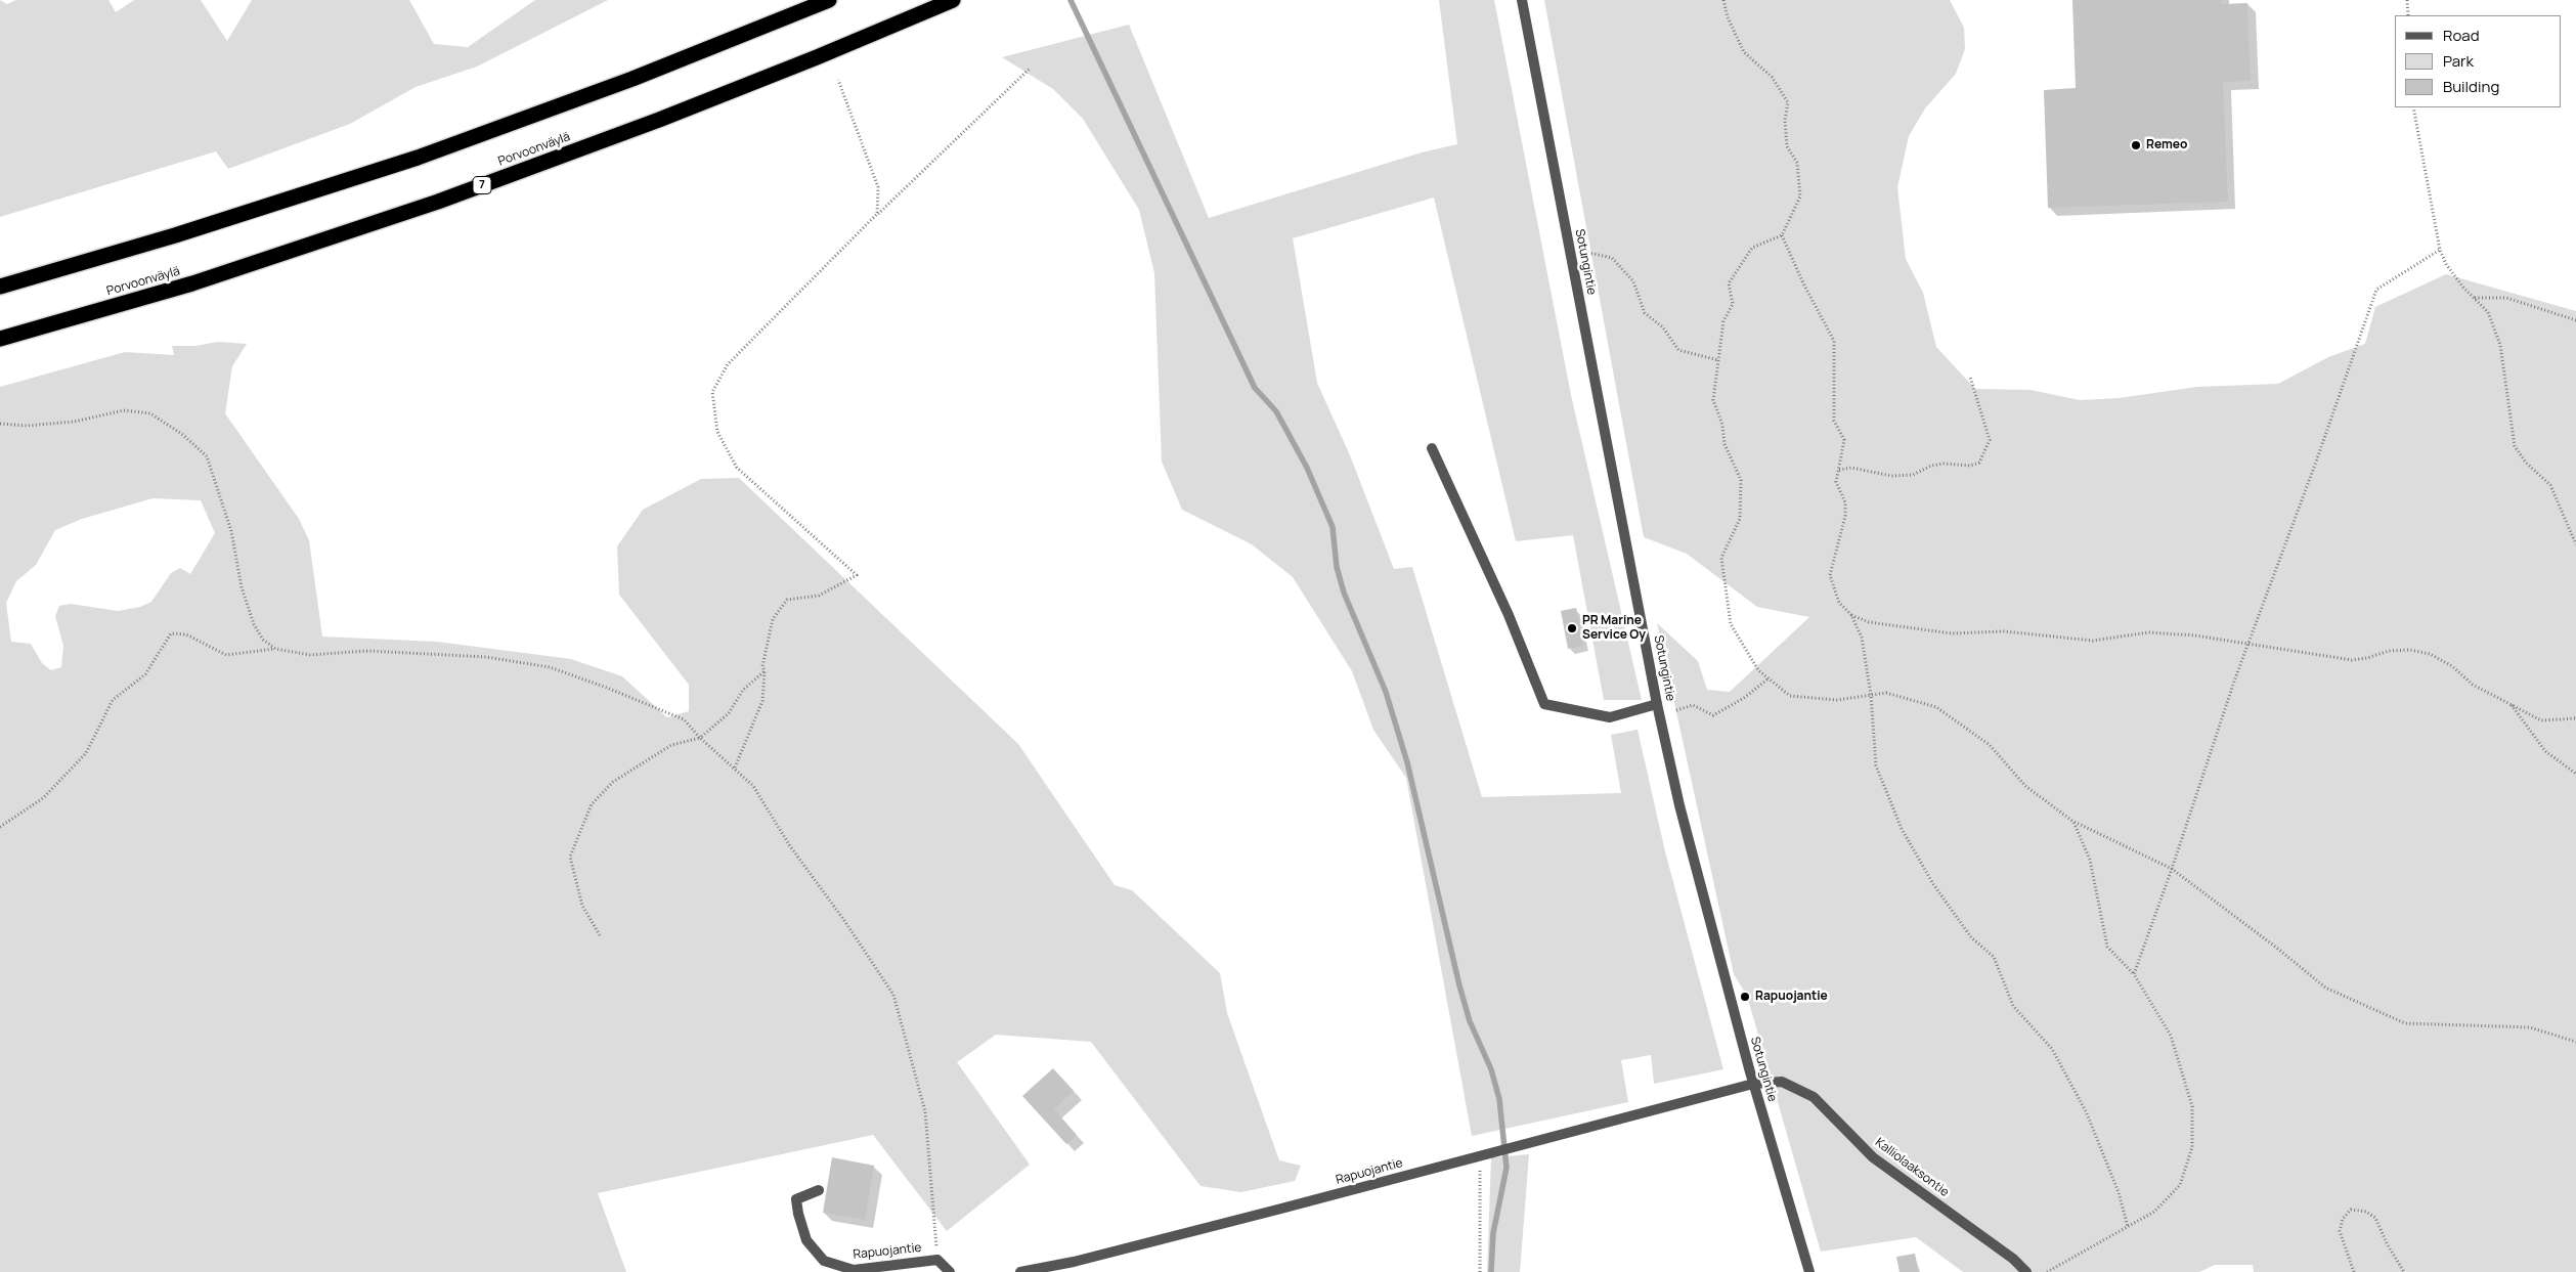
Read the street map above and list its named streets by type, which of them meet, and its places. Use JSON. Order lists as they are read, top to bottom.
{
  "streets": {
    "highway": ["Porvoonväylä", "7"],
    "street": ["Sotungintie", "Kalliolaaksontie", "Rapuojantie"]
  },
  "crossings": [
    ["Sotungintie", "Kalliolaaksontie"],
    ["Sotungintie", "Rapuojantie"],
    ["Kalliolaaksontie", "Rapuojantie"]
  ],
  "places": ["Remeo", "PR Marine Service Oy", "Rapuojantie"],
  "legend": ["Road", "Park", "Building"]
}
